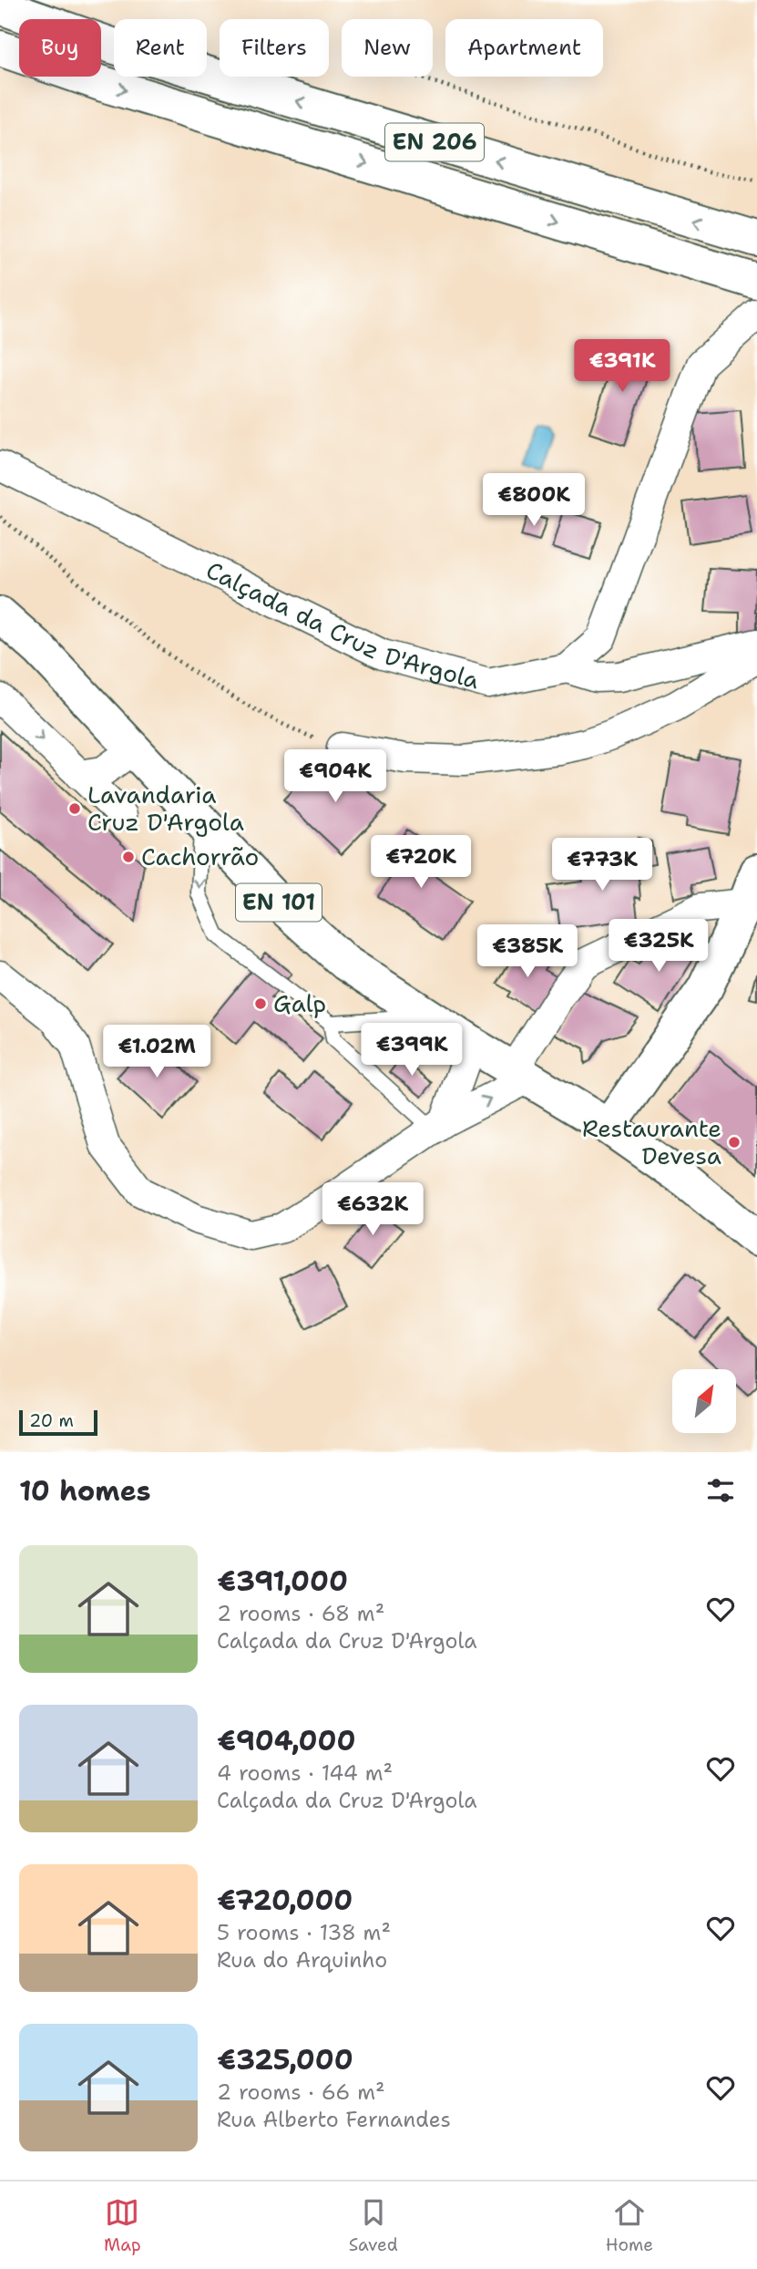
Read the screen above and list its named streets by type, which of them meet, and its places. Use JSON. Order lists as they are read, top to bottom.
{
  "streets": {
    "main road": ["EN 206", "EN 101"],
    "street": ["Calçada da Cruz D'Argola"]
  },
  "places": [
    "Lavandaria Cruz D'Argola",
    "Cachorrão",
    "Galp",
    "Restaurante Devesa"
  ],
  "scale_bar": "20 m",
  "north": "top right",
  "page": {
    "chip": [
      "Buy",
      "Rent",
      "Filters",
      "New",
      "Apartment"
    ],
    "price": [
      "€391K",
      "€800K",
      "€904K",
      "€720K",
      "€773K",
      "€325K",
      "€385K",
      "€399K",
      "€1.02M",
      "€632K"
    ],
    "scale": "20 m",
    "heading": "10 homes",
    "list": [
      {
        "name": "€391,000",
        "note": "2 rooms · 68 m² · Calçada da Cruz D'Argola"
      },
      {
        "name": "€904,000",
        "note": "4 rooms · 144 m² · Calçada da Cruz D'Argola"
      },
      {
        "name": "€720,000",
        "note": "5 rooms · 138 m² · Rua do Arquinho"
      },
      {
        "name": "€325,000",
        "note": "2 rooms · 66 m² · Rua Alberto Fernandes"
      }
    ],
    "tabs": ["Map", "Saved", "Home"]
  }
}
